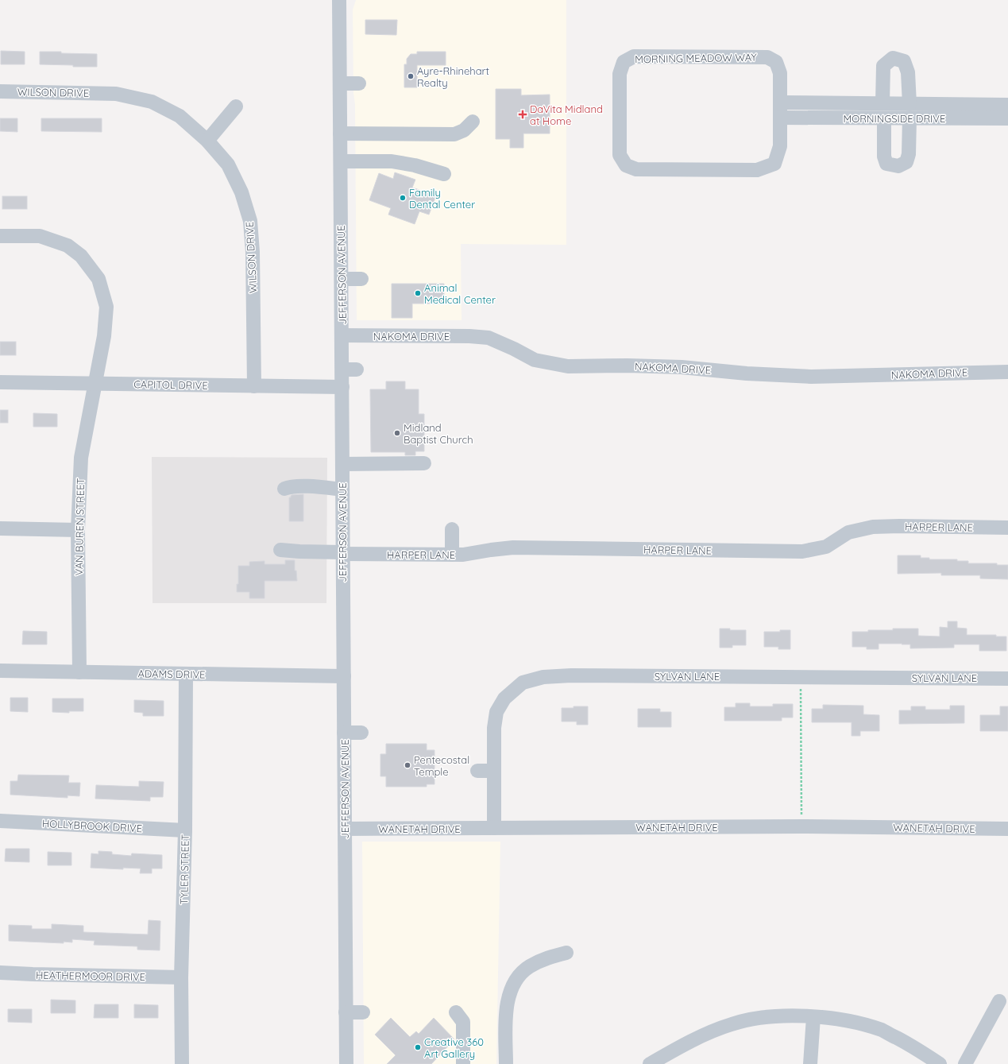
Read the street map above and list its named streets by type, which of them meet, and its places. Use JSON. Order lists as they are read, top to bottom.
{
  "streets": {
    "street": [
      "MORNING MEADOW WAY",
      "WILSON DRIVE",
      "MORNINGSIDE DRIVE",
      "JEFFERSON AVENUE",
      "NAKOMA DRIVE",
      "CAPITOL DRIVE",
      "VAN BUREN STREET",
      "HARPER LANE",
      "ADAMS DRIVE",
      "SYLVAN LANE",
      "HOLLYBROOK DRIVE",
      "WANETAH DRIVE",
      "TYLER STREET",
      "HEATHERMOOR DRIVE"
    ]
  },
  "crossings": [
    ["MORNING MEADOW WAY", "MORNINGSIDE DRIVE"],
    ["WILSON DRIVE", "CAPITOL DRIVE"],
    ["JEFFERSON AVENUE", "NAKOMA DRIVE"],
    ["JEFFERSON AVENUE", "CAPITOL DRIVE"],
    ["JEFFERSON AVENUE", "HARPER LANE"],
    ["JEFFERSON AVENUE", "ADAMS DRIVE"],
    ["JEFFERSON AVENUE", "WANETAH DRIVE"],
    ["CAPITOL DRIVE", "VAN BUREN STREET"],
    ["VAN BUREN STREET", "ADAMS DRIVE"],
    ["ADAMS DRIVE", "TYLER STREET"],
    ["SYLVAN LANE", "WANETAH DRIVE"],
    ["HOLLYBROOK DRIVE", "TYLER STREET"],
    ["TYLER STREET", "HEATHERMOOR DRIVE"]
  ],
  "places": {
    "other": [
      "Ayre-Rhinehart Realty",
      "Family Dental Center",
      "Animal Medical Center",
      "Midland Baptist Church",
      "Pentecostal Temple",
      "Creative 360 Art Gallery"
    ],
    "health": ["DaVita Midland at Home"]
  }
}
